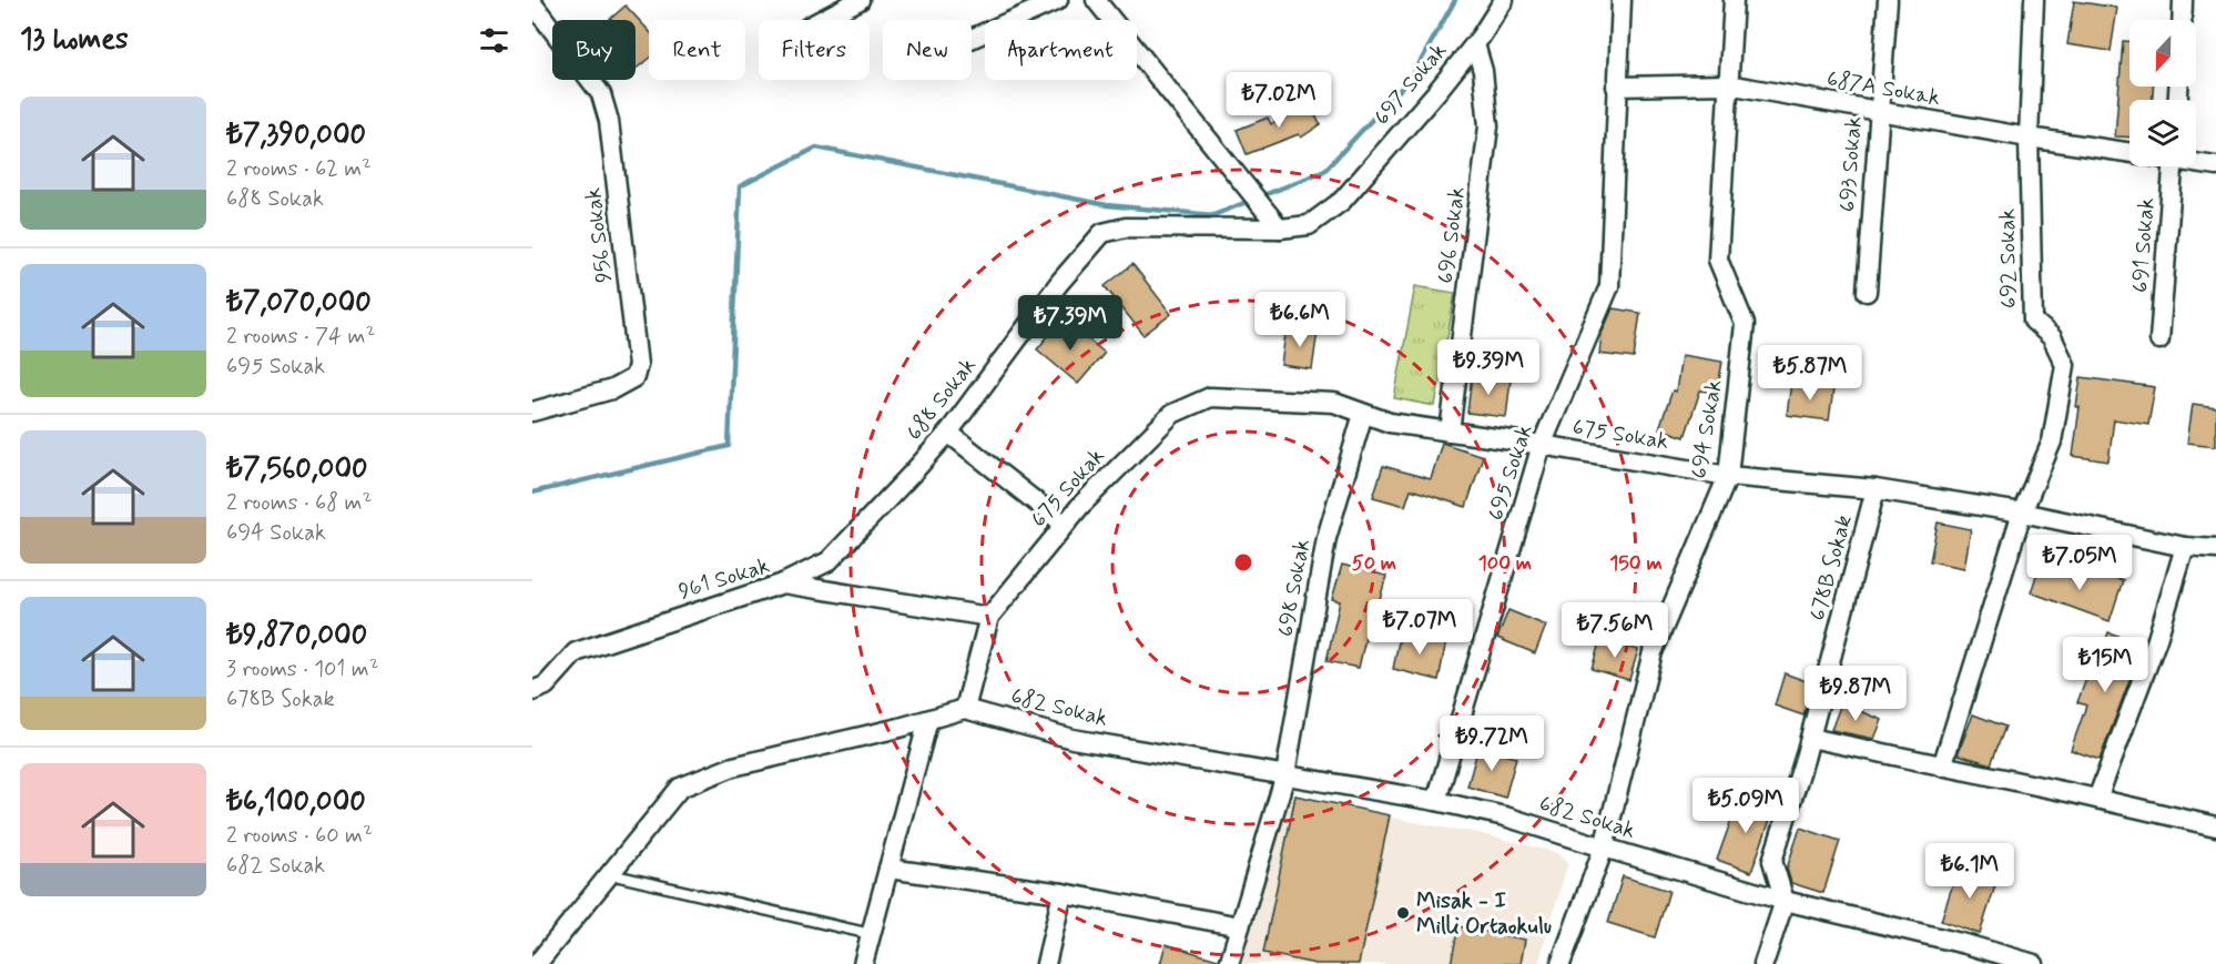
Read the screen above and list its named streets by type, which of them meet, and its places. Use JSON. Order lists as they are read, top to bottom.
{
  "streets": {
    "street": [
      "697 Sokak",
      "687A Sokak",
      "693 Sokak",
      "956 Sokak",
      "696 Sokak",
      "691 Sokak",
      "692 Sokak",
      "688 Sokak",
      "694 Sokak",
      "675 Sokak",
      "695 Sokak",
      "678B Sokak",
      "961 Sokak",
      "698 Sokak",
      "682 Sokak"
    ]
  },
  "crossings": [
    ["697 Sokak", "696 Sokak"],
    ["697 Sokak", "688 Sokak"],
    ["687A Sokak", "693 Sokak"],
    ["687A Sokak", "692 Sokak"],
    ["687A Sokak", "694 Sokak"],
    ["687A Sokak", "695 Sokak"],
    ["696 Sokak", "675 Sokak"],
    ["692 Sokak", "675 Sokak"],
    ["688 Sokak", "961 Sokak"],
    ["694 Sokak", "675 Sokak"],
    ["694 Sokak", "682 Sokak"],
    ["675 Sokak", "695 Sokak"],
    ["675 Sokak", "678B Sokak"],
    ["675 Sokak", "961 Sokak"],
    ["675 Sokak", "698 Sokak"],
    ["695 Sokak", "682 Sokak"],
    ["678B Sokak", "682 Sokak"],
    ["698 Sokak", "682 Sokak"]
  ],
  "places": ["Misak - I Milli Ortaokulu"],
  "north": "bottom",
  "page": {
    "heading": "13 homes",
    "chip": [
      "Buy",
      "Rent",
      "Filters",
      "New",
      "Apartment"
    ],
    "price": [
      "₺7.02M",
      "₺6.6M",
      "₺7.39M",
      "₺9.39M",
      "₺5.87M",
      "₺7.05M",
      "₺7.07M",
      "₺7.56M",
      "₺15M",
      "₺9.87M",
      "₺9.72M",
      "₺5.09M",
      "₺6.1M"
    ],
    "list": [
      {
        "name": "₺7,390,000",
        "note": "2 rooms · 62 m² · 688 Sokak"
      },
      {
        "name": "₺7,070,000",
        "note": "2 rooms · 74 m² · 695 Sokak"
      },
      {
        "name": "₺7,560,000",
        "note": "2 rooms · 68 m² · 694 Sokak"
      },
      {
        "name": "₺9,870,000",
        "note": "3 rooms · 101 m² · 678B Sokak"
      },
      {
        "name": "₺6,100,000",
        "note": "2 rooms · 60 m² · 682 Sokak"
      }
    ]
  },
  "rings": ["50 m", "100 m", "150 m"]
}
